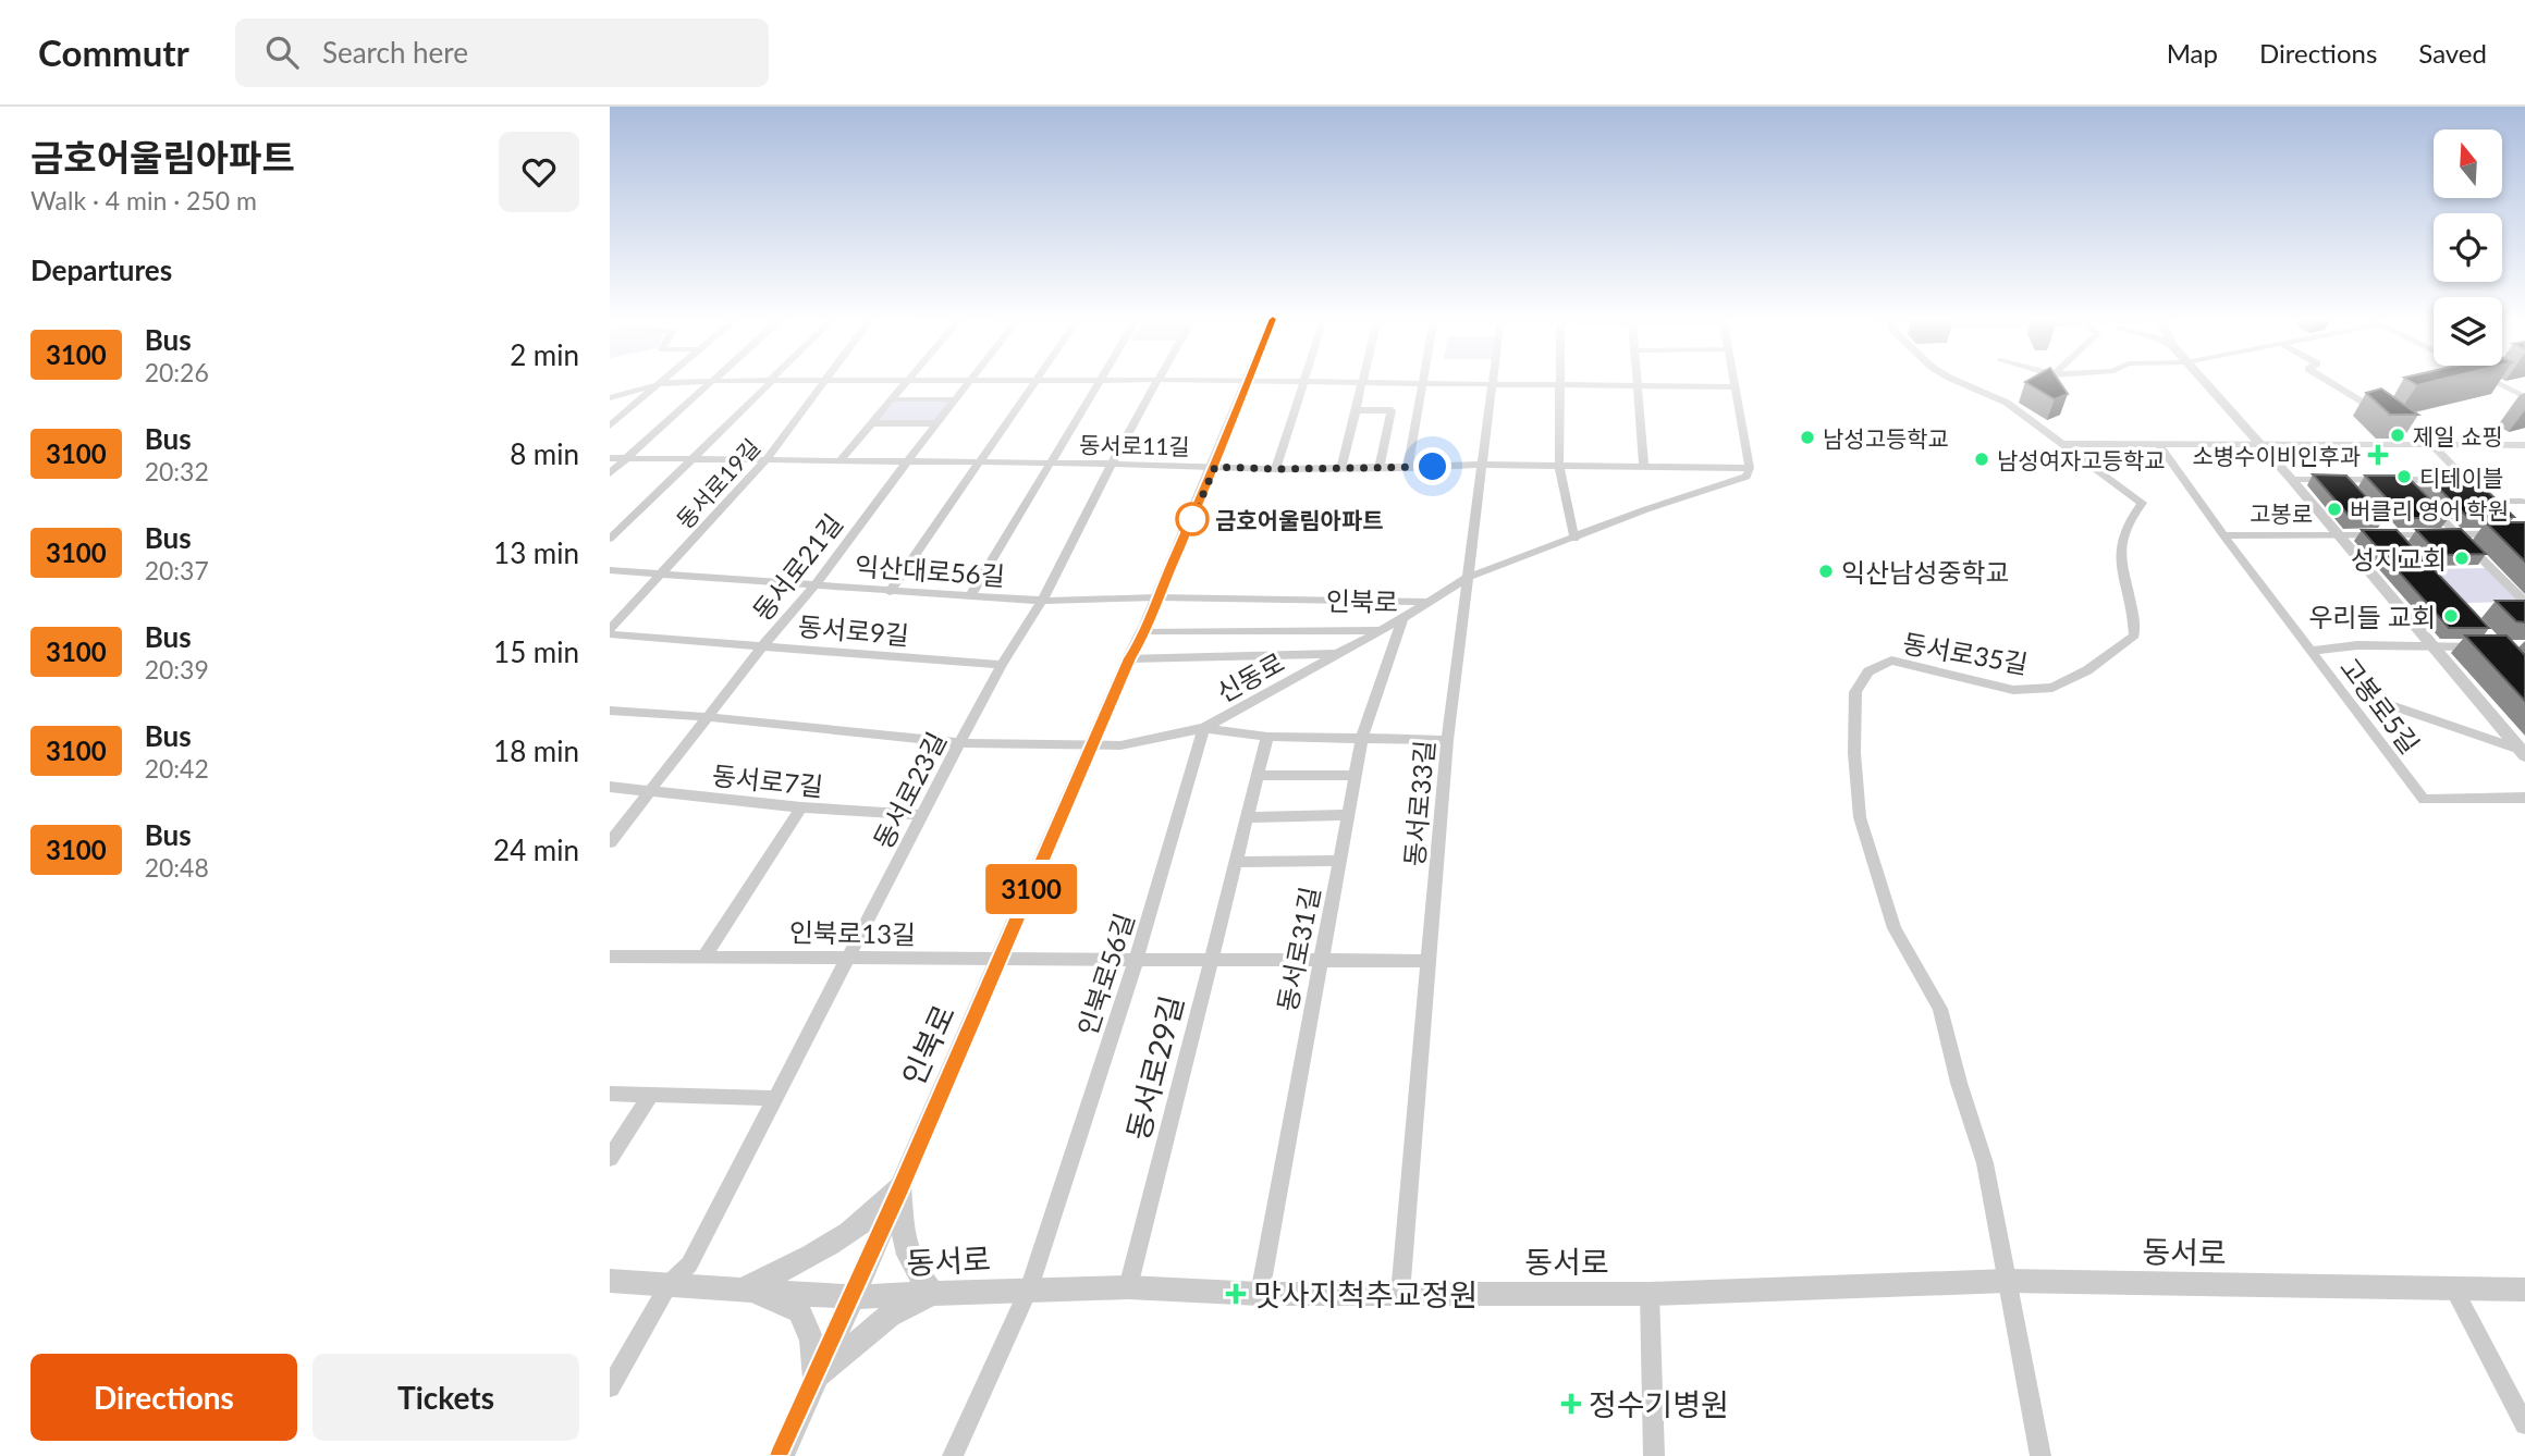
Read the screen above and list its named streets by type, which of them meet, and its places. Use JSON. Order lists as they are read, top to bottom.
{
  "streets": {
    "street": [
      "동서로11길",
      "동서로19길",
      "고봉로",
      "동서로21길",
      "익산대로56길",
      "인북로",
      "동서로9길",
      "동서로35길",
      "신동로",
      "고봉로5길",
      "동서로7길",
      "동서로23길",
      "동서로33길",
      "인북로13길",
      "동서로31길",
      "인북로56길",
      "동서로29길",
      "동서로"
    ]
  },
  "crossings": [
    ["동서로11길", "동서로19길"],
    ["동서로11길", "동서로21길"],
    ["동서로11길", "인북로"],
    ["동서로11길", "신동로"],
    ["동서로11길", "동서로23길"],
    ["동서로11길", "동서로33길"],
    ["동서로19길", "익산대로56길"],
    ["동서로19길", "동서로9길"],
    ["고봉로", "고봉로5길"],
    ["동서로21길", "익산대로56길"],
    ["동서로21길", "동서로9길"],
    ["동서로21길", "신동로"],
    ["동서로21길", "동서로7길"],
    ["익산대로56길", "인북로"],
    ["익산대로56길", "동서로23길"],
    ["인북로", "신동로"],
    ["인북로", "인북로13길"],
    ["인북로", "동서로"],
    ["동서로9길", "동서로23길"],
    ["동서로35길", "동서로"],
    ["신동로", "동서로23길"],
    ["신동로", "동서로33길"],
    ["신동로", "동서로31길"],
    ["신동로", "인북로56길"],
    ["동서로7길", "동서로23길"],
    ["동서로23길", "인북로13길"],
    ["동서로23길", "동서로"],
    ["동서로33길", "인북로13길"],
    ["동서로33길", "동서로"],
    ["인북로13길", "동서로31길"],
    ["인북로13길", "인북로56길"],
    ["인북로13길", "동서로29길"],
    ["동서로31길", "동서로"],
    ["인북로56길", "동서로"],
    ["동서로29길", "동서로"]
  ],
  "places": {
    "other": [
      "제일 쇼핑",
      "남성고등학교",
      "남성여자고등학교",
      "티테이블",
      "버클리 영어 학원",
      "금호어울림아파트",
      "성지교회",
      "익산남성중학교",
      "우리들 교회"
    ],
    "health": ["소병수이비인후과", "맛사지척추교정원", "정수기병원"]
  },
  "lines": ["bus line 3100"],
  "north": "top",
  "page": {
    "header": "Commutr",
    "search": "Search here",
    "nav": ["Map", "Directions", "Saved"],
    "heading": [
      ["금호어울림아파트", "Walk · 4 min · 250 m"],
      "Departures"
    ],
    "on_map": "3100",
    "list": [
      {
        "mark": "3100",
        "name": "Bus",
        "note": "20:26",
        "value": "2 min"
      },
      {
        "mark": "3100",
        "name": "Bus",
        "note": "20:32",
        "value": "8 min"
      },
      {
        "mark": "3100",
        "name": "Bus",
        "note": "20:37",
        "value": "13 min"
      },
      {
        "mark": "3100",
        "name": "Bus",
        "note": "20:39",
        "value": "15 min"
      },
      {
        "mark": "3100",
        "name": "Bus",
        "note": "20:42",
        "value": "18 min"
      },
      {
        "mark": "3100",
        "name": "Bus",
        "note": "20:48",
        "value": "24 min"
      }
    ],
    "buttons": ["Directions", "Tickets"]
  }
}
